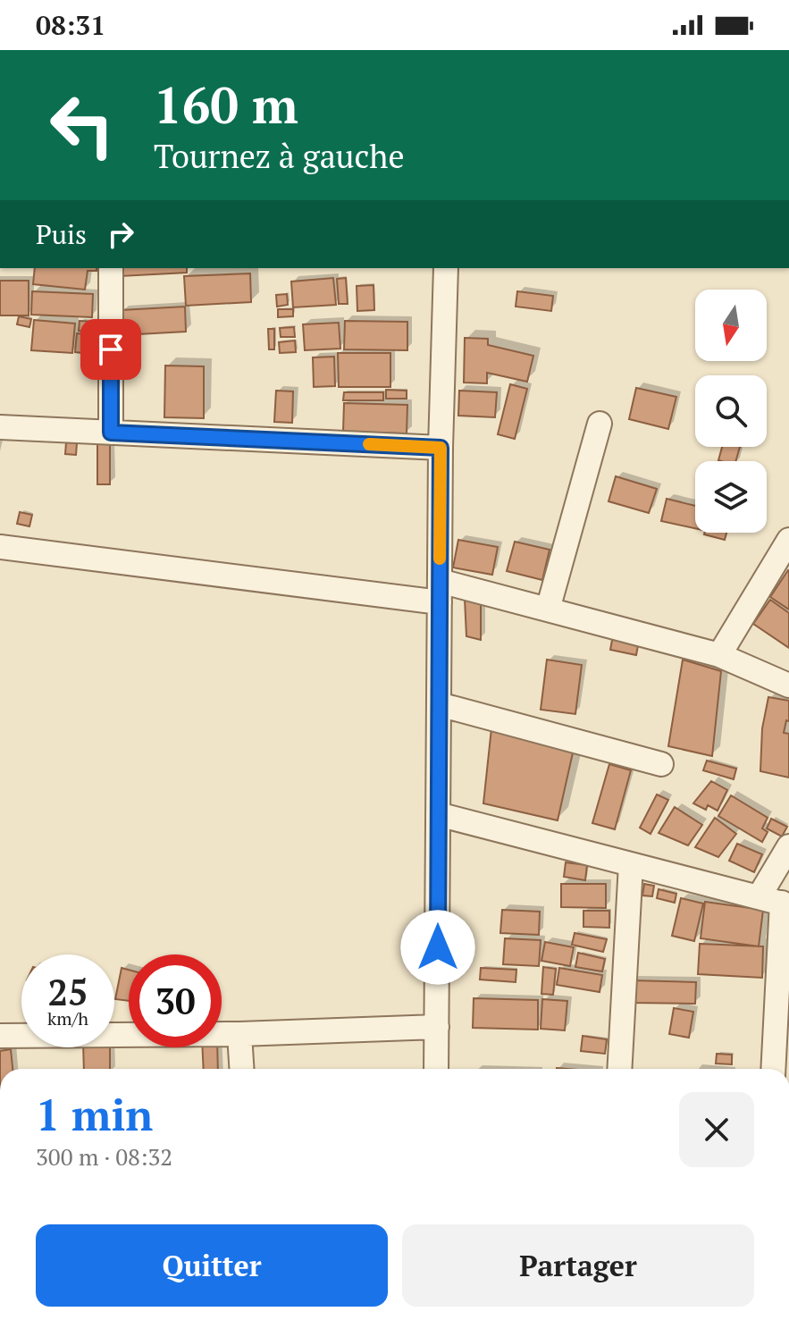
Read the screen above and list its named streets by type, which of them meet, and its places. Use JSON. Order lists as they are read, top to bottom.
{
  "north": "bottom",
  "page": {
    "status": "08:31",
    "turn": ["160 m", "Tournez à gauche"],
    "then": "Puis",
    "speed": "25 km/h",
    "limit": "30",
    "heading": ["1 min", "300 m · 08:32"],
    "buttons": ["Quitter", "Partager"]
  }
}
